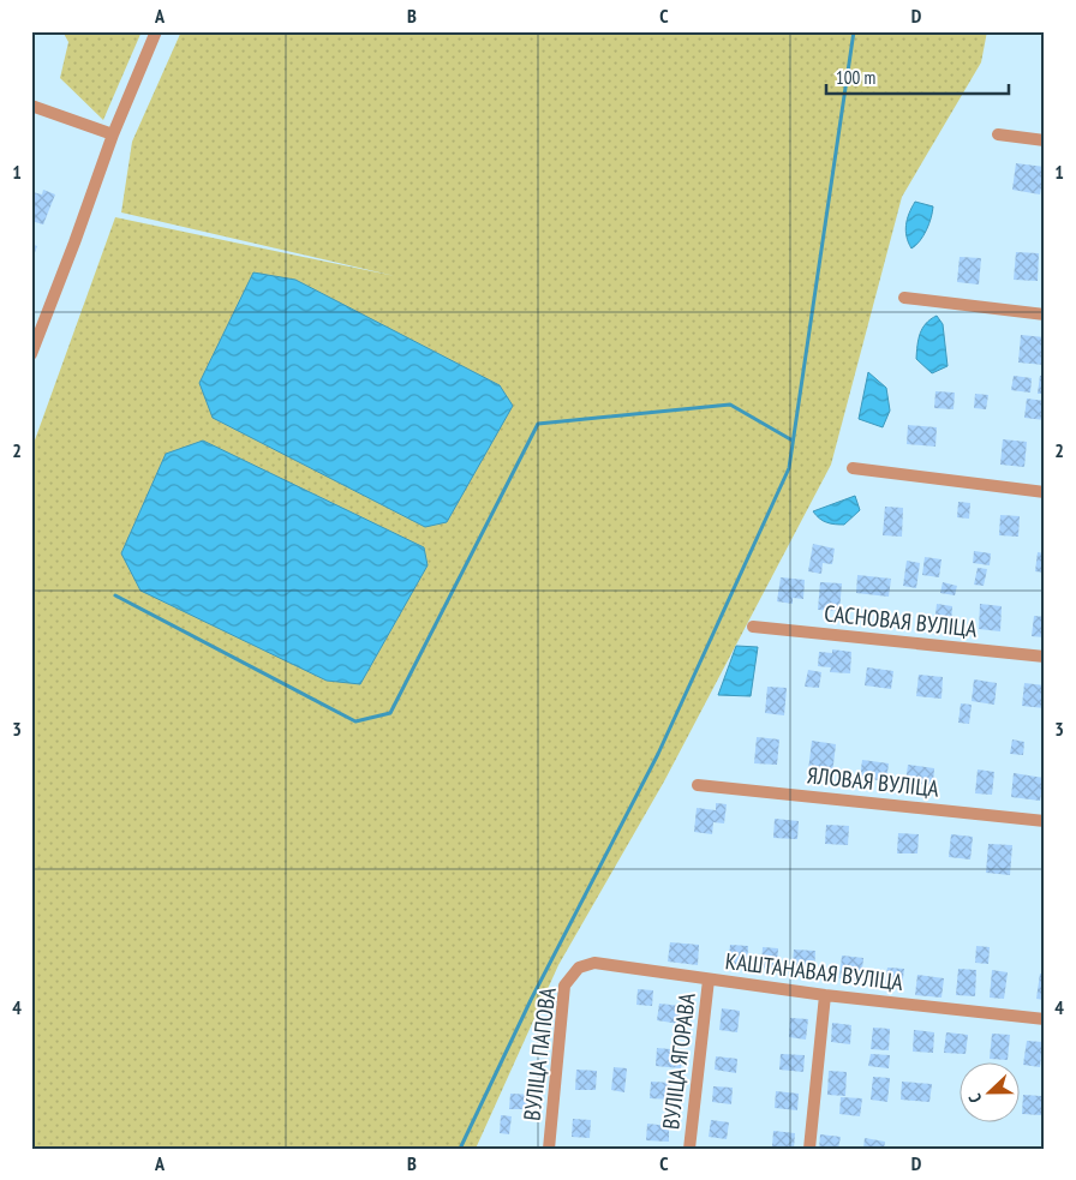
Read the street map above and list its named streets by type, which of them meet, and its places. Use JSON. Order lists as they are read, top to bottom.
{
  "streets": {
    "street": [
      "САСНОВАЯ ВУЛІЦА",
      "ЯЛОВАЯ ВУЛІЦА",
      "КАШТАНАВАЯ ВУЛІЦА",
      "ВУЛІЦА ПАПОВА",
      "ВУЛІЦА ЯГОРАВА"
    ]
  },
  "crossings": [
    ["КАШТАНАВАЯ ВУЛІЦА", "ВУЛІЦА ПАПОВА"],
    ["КАШТАНАВАЯ ВУЛІЦА", "ВУЛІЦА ЯГОРАВА"]
  ],
  "scale_bar": "100 m",
  "north": "left",
  "grid": {
    "columns": [
      "A",
      "B",
      "C",
      "D"
    ],
    "rows": [
      "1",
      "2",
      "3",
      "4"
    ]
  }
}
